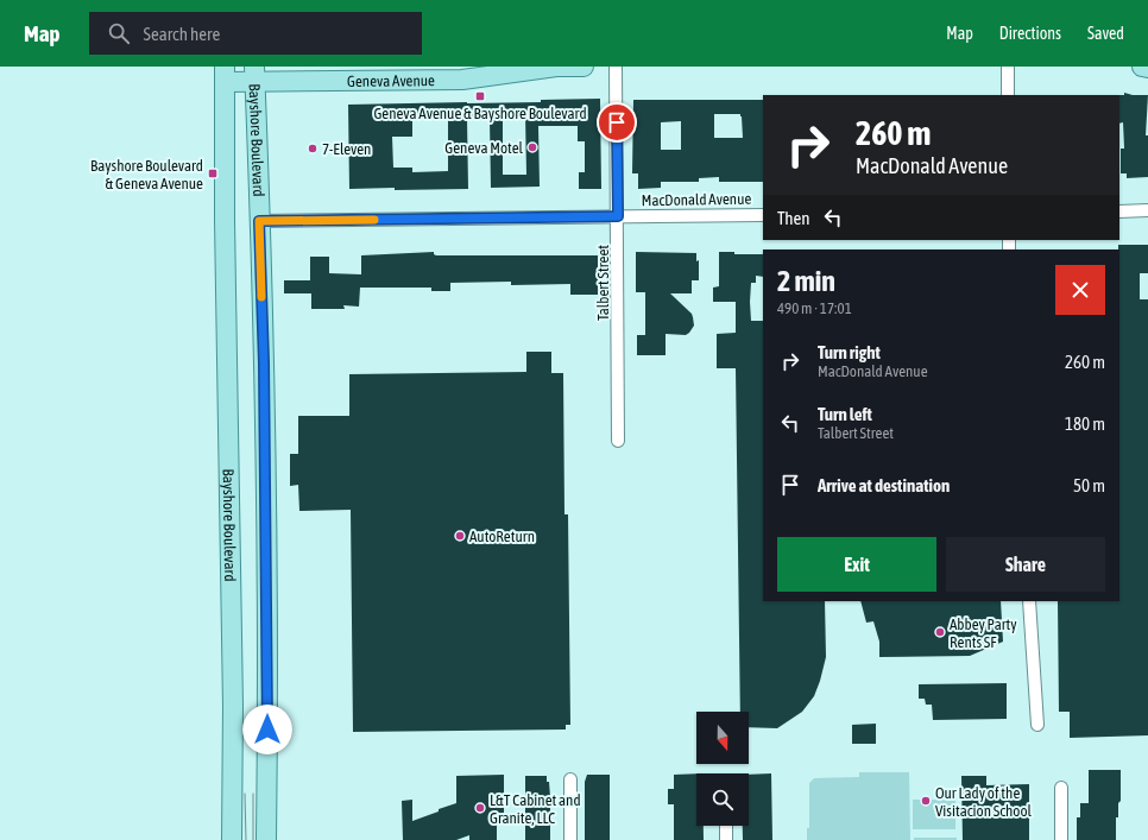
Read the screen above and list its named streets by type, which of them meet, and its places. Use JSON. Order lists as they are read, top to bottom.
{
  "streets": {
    "main road": ["Geneva Avenue", "Bayshore Boulevard"],
    "street": ["MacDonald Avenue", "Talbert Street"]
  },
  "crossings": [
    ["Geneva Avenue", "Bayshore Boulevard"],
    ["Bayshore Boulevard", "MacDonald Avenue"],
    ["MacDonald Avenue", "Talbert Street"]
  ],
  "places": {
    "transit": ["Geneva Avenue & Bayshore Boulevard", "Bayshore Boulevard & Geneva Avenue"],
    "other": [
      "Geneva Motel",
      "7-Eleven",
      "AutoReturn",
      "Abbey Party Rents SF",
      "Our Lady of the Visitacion School",
      "L&T Cabinet and Granite, LLC"
    ]
  },
  "north": "bottom",
  "page": {
    "header": "Map",
    "search": "Search here",
    "nav": ["Map", "Directions", "Saved"],
    "turn": ["260 m", "MacDonald Avenue"],
    "then": "Then",
    "heading": ["2 min", "490 m · 17:01"],
    "list": [
      {
        "name": "Turn right",
        "note": "MacDonald Avenue",
        "value": "260 m"
      },
      {
        "name": "Turn left",
        "note": "Talbert Street",
        "value": "180 m"
      },
      {
        "name": "Arrive at destination",
        "value": "50 m"
      }
    ],
    "buttons": ["Exit", "Share"]
  }
}
